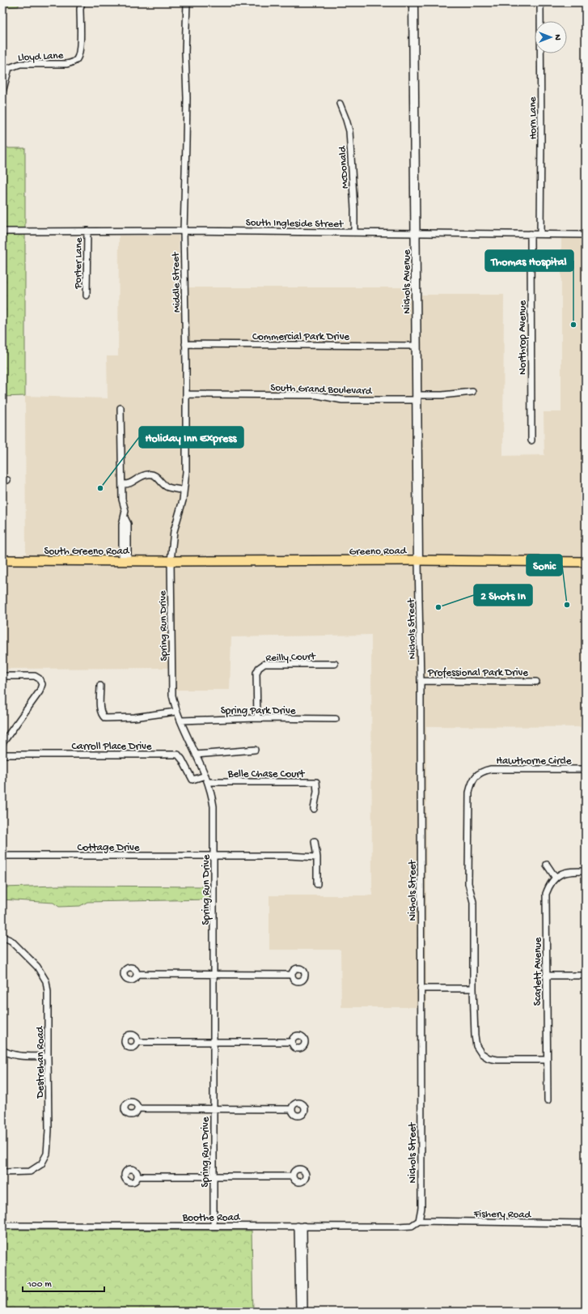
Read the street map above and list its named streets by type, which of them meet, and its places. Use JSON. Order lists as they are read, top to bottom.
{
  "streets": {
    "main road": ["South Greeno Road", "Greeno Road"],
    "street": [
      "Lloyd Lane",
      "Horn Lane",
      "McDonald",
      "South Ingleside Street",
      "Porter Lane",
      "Nichols Avenue",
      "Middle Street",
      "Commercial Park Drive",
      "Northrop Avenue",
      "South Grand Boulevard",
      "Spring Run Drive",
      "Nichols Street",
      "Reilly Court",
      "Professional Park Drive",
      "Spring Park Drive",
      "Carroll Place Drive",
      "Hawthorne Circle",
      "Belle Chase Court",
      "Cottage Drive",
      "Scarlett Avenue",
      "Destrehan Road",
      "Fishery Road",
      "Boothe Road"
    ]
  },
  "crossings": [
    ["Horn Lane", "South Ingleside Street"],
    ["McDonald", "South Ingleside Street"],
    ["South Ingleside Street", "Porter Lane"],
    ["South Ingleside Street", "Nichols Avenue"],
    ["South Ingleside Street", "Middle Street"],
    ["South Ingleside Street", "Northrop Avenue"],
    ["Nichols Avenue", "Commercial Park Drive"],
    ["Nichols Avenue", "South Grand Boulevard"],
    ["Nichols Avenue", "Greeno Road"],
    ["Nichols Avenue", "Nichols Street"],
    ["Middle Street", "Commercial Park Drive"],
    ["Middle Street", "South Grand Boulevard"],
    ["Middle Street", "South Greeno Road"],
    ["Middle Street", "Greeno Road"],
    ["Middle Street", "Spring Run Drive"],
    ["South Greeno Road", "Greeno Road"],
    ["South Greeno Road", "Spring Run Drive"],
    ["Greeno Road", "Spring Run Drive"],
    ["Greeno Road", "Nichols Street"],
    ["Spring Run Drive", "Spring Park Drive"],
    ["Spring Run Drive", "Carroll Place Drive"],
    ["Spring Run Drive", "Belle Chase Court"],
    ["Spring Run Drive", "Cottage Drive"],
    ["Spring Run Drive", "Boothe Road"],
    ["Nichols Street", "Professional Park Drive"],
    ["Nichols Street", "Fishery Road"],
    ["Nichols Street", "Boothe Road"],
    ["Reilly Court", "Spring Park Drive"],
    ["Hawthorne Circle", "Scarlett Avenue"],
    ["Fishery Road", "Boothe Road"]
  ],
  "places": [
    "Thomas Hospital",
    "Holiday Inn Express",
    "Sonic",
    "2 Shots In"
  ],
  "scale_bar": "100 m",
  "north": "right"
}
